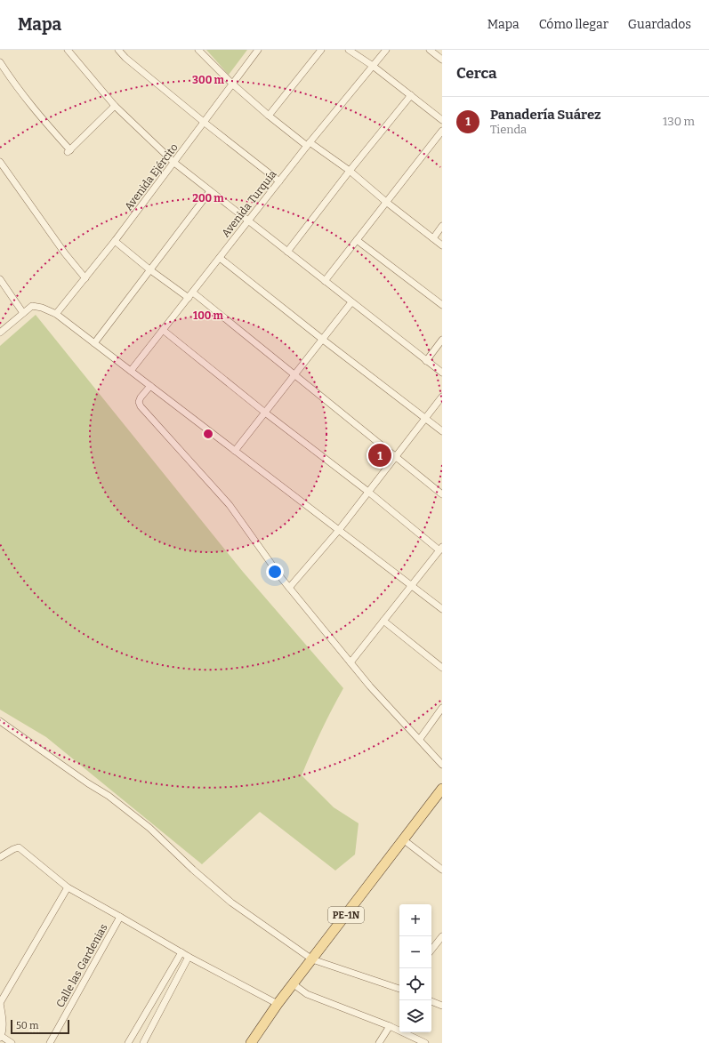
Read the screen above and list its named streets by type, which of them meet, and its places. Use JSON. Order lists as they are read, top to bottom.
{
  "streets": {
    "main road": ["PE-1N"],
    "street": ["Avenida Ejército", "Avenida Turquía", "Calle las Gardenias"]
  },
  "scale_bar": "50 m",
  "page": {
    "header": "Mapa",
    "nav": ["Mapa", "Cómo llegar", "Guardados"],
    "heading": "Cerca",
    "list": [
      {
        "mark": "1",
        "name": "Panadería Suárez",
        "note": "Tienda",
        "value": "130 m"
      }
    ],
    "pins": "1",
    "map_buttons": ["+", "−"],
    "scale": "50 m"
  },
  "rings": ["300 m", "200 m", "100 m"]
}
